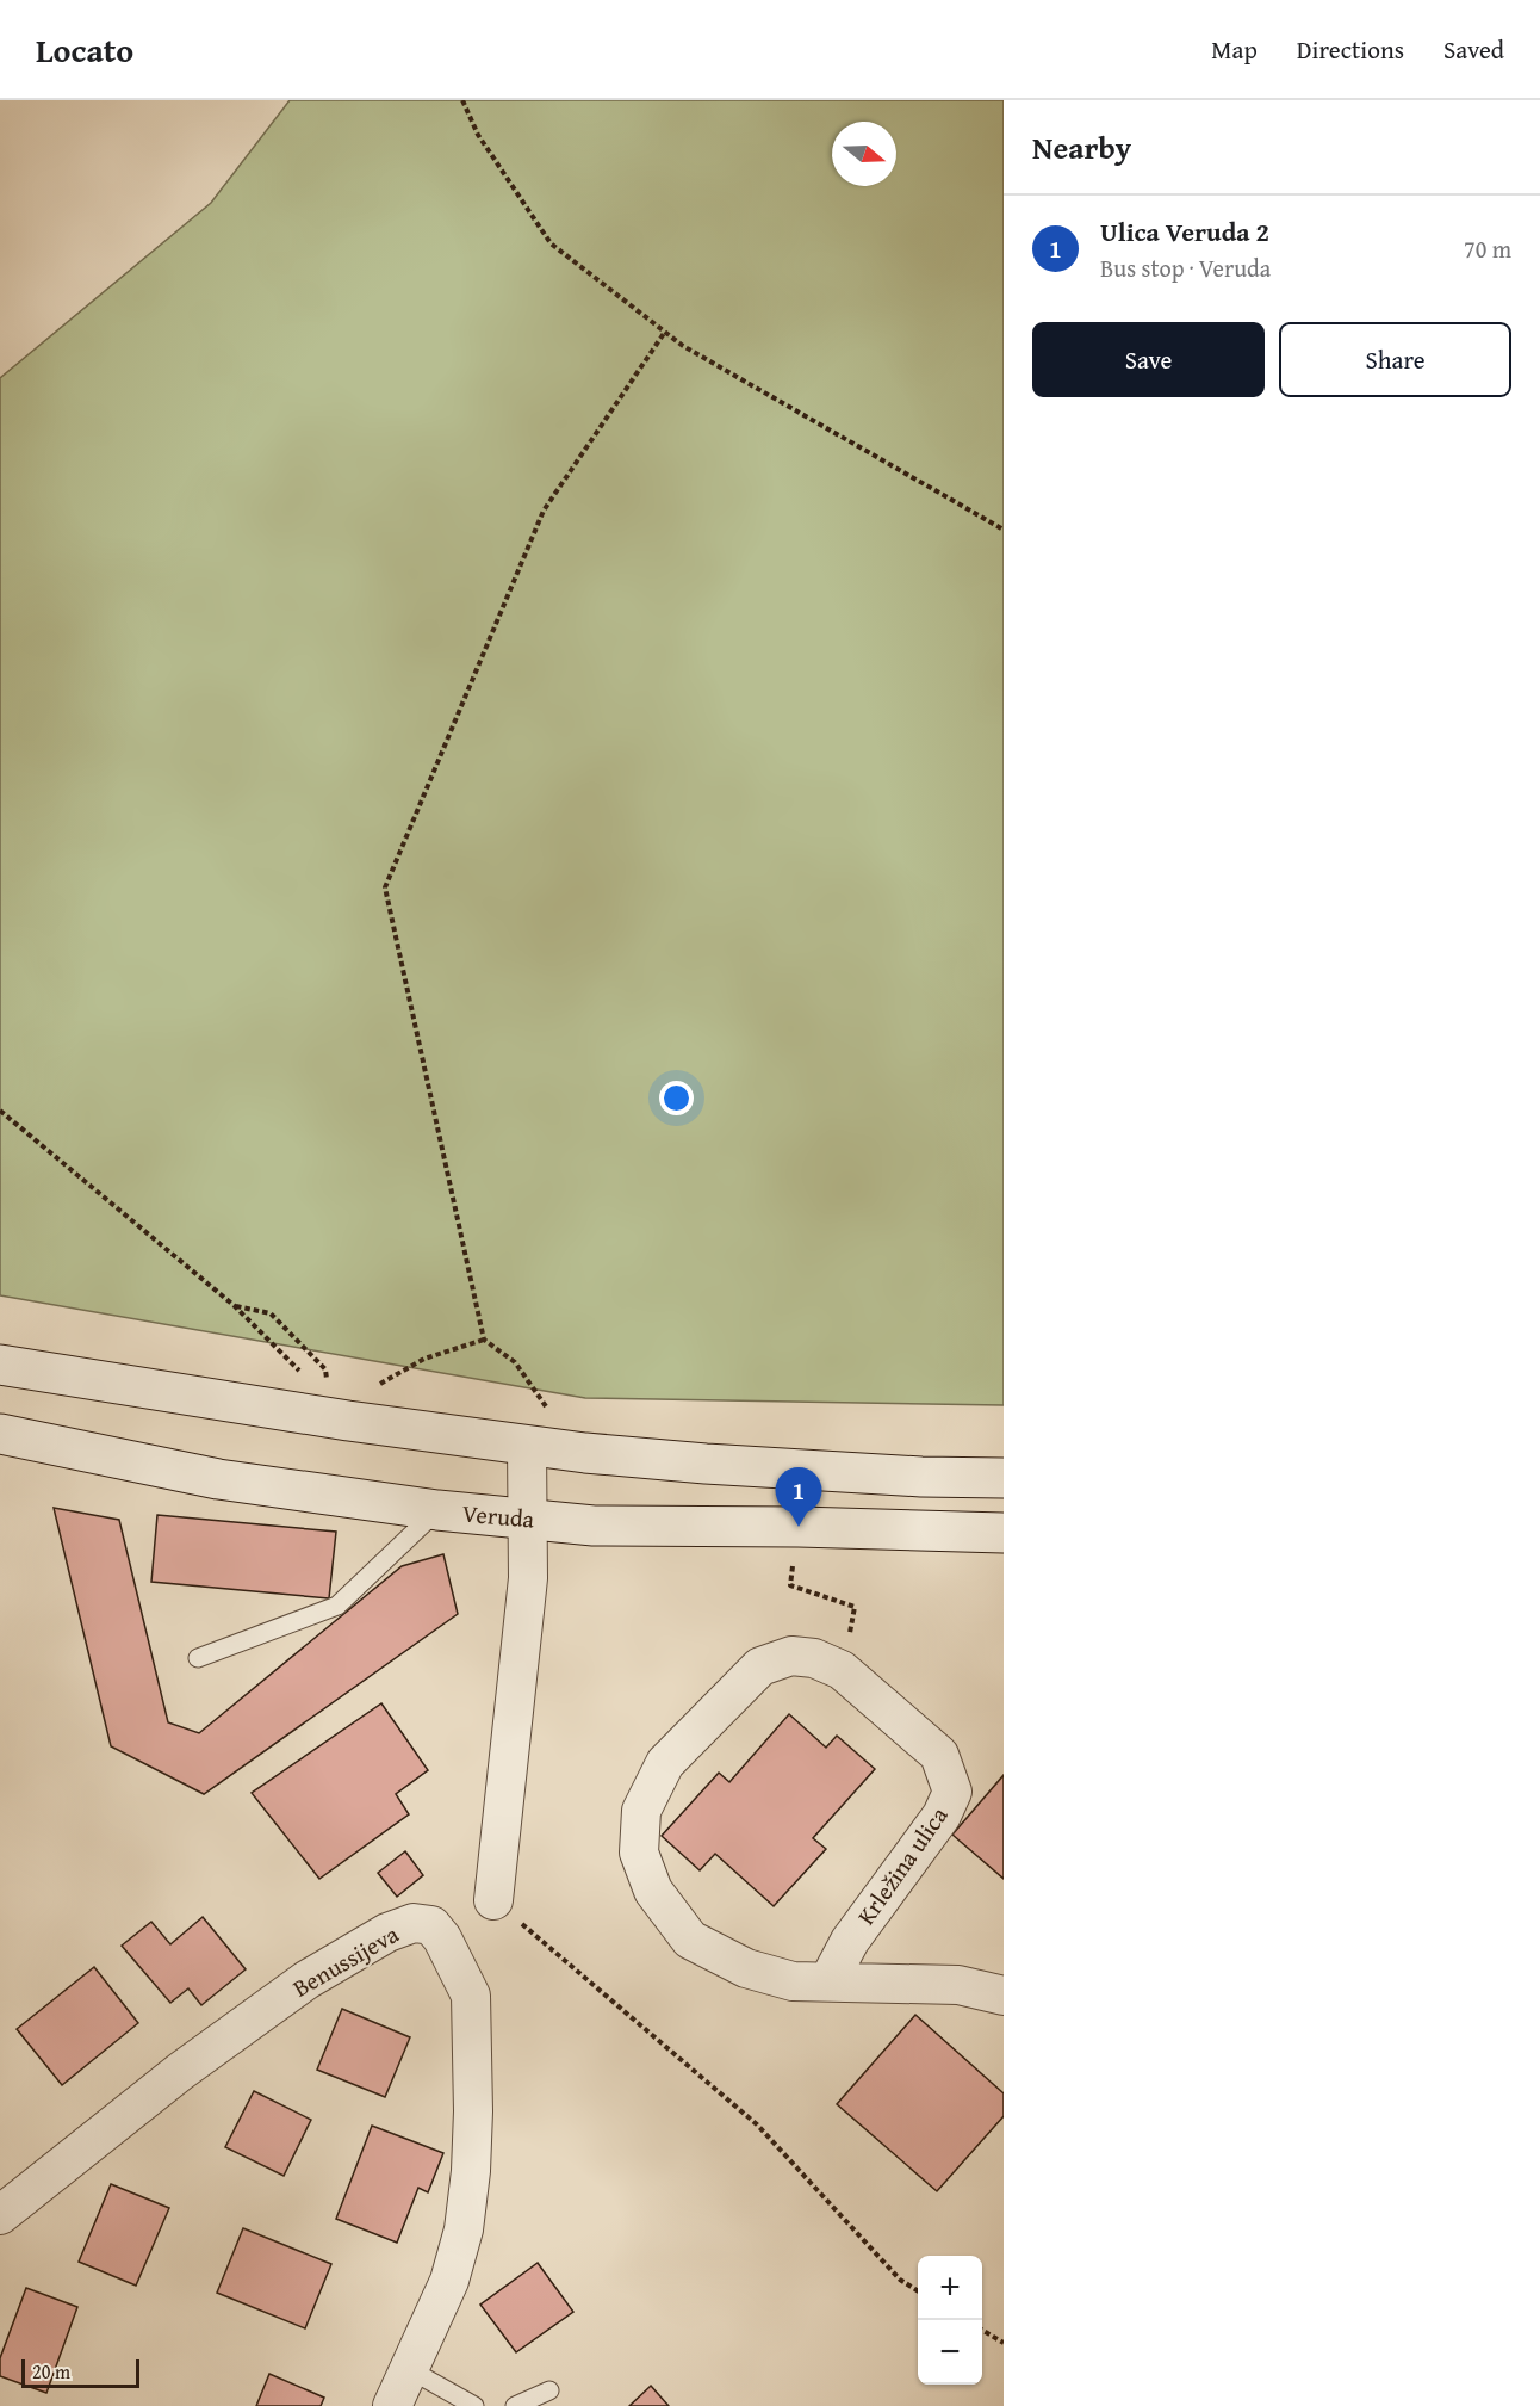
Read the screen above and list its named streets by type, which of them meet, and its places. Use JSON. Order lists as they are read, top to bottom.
{
  "streets": {
    "main road": ["Veruda"],
    "street": ["Krležina ulica", "Benussijeva"]
  },
  "scale_bar": "20 m",
  "north": "right",
  "page": {
    "header": "Locato",
    "nav": ["Map", "Directions", "Saved"],
    "heading": "Nearby",
    "list": [
      {
        "mark": "1",
        "name": "Ulica Veruda 2",
        "note": "Bus stop · Veruda",
        "value": "70 m"
      }
    ],
    "buttons": ["Save", "Share"],
    "pins": "1",
    "map_buttons": ["+", "−"],
    "scale": "20 m"
  }
}
